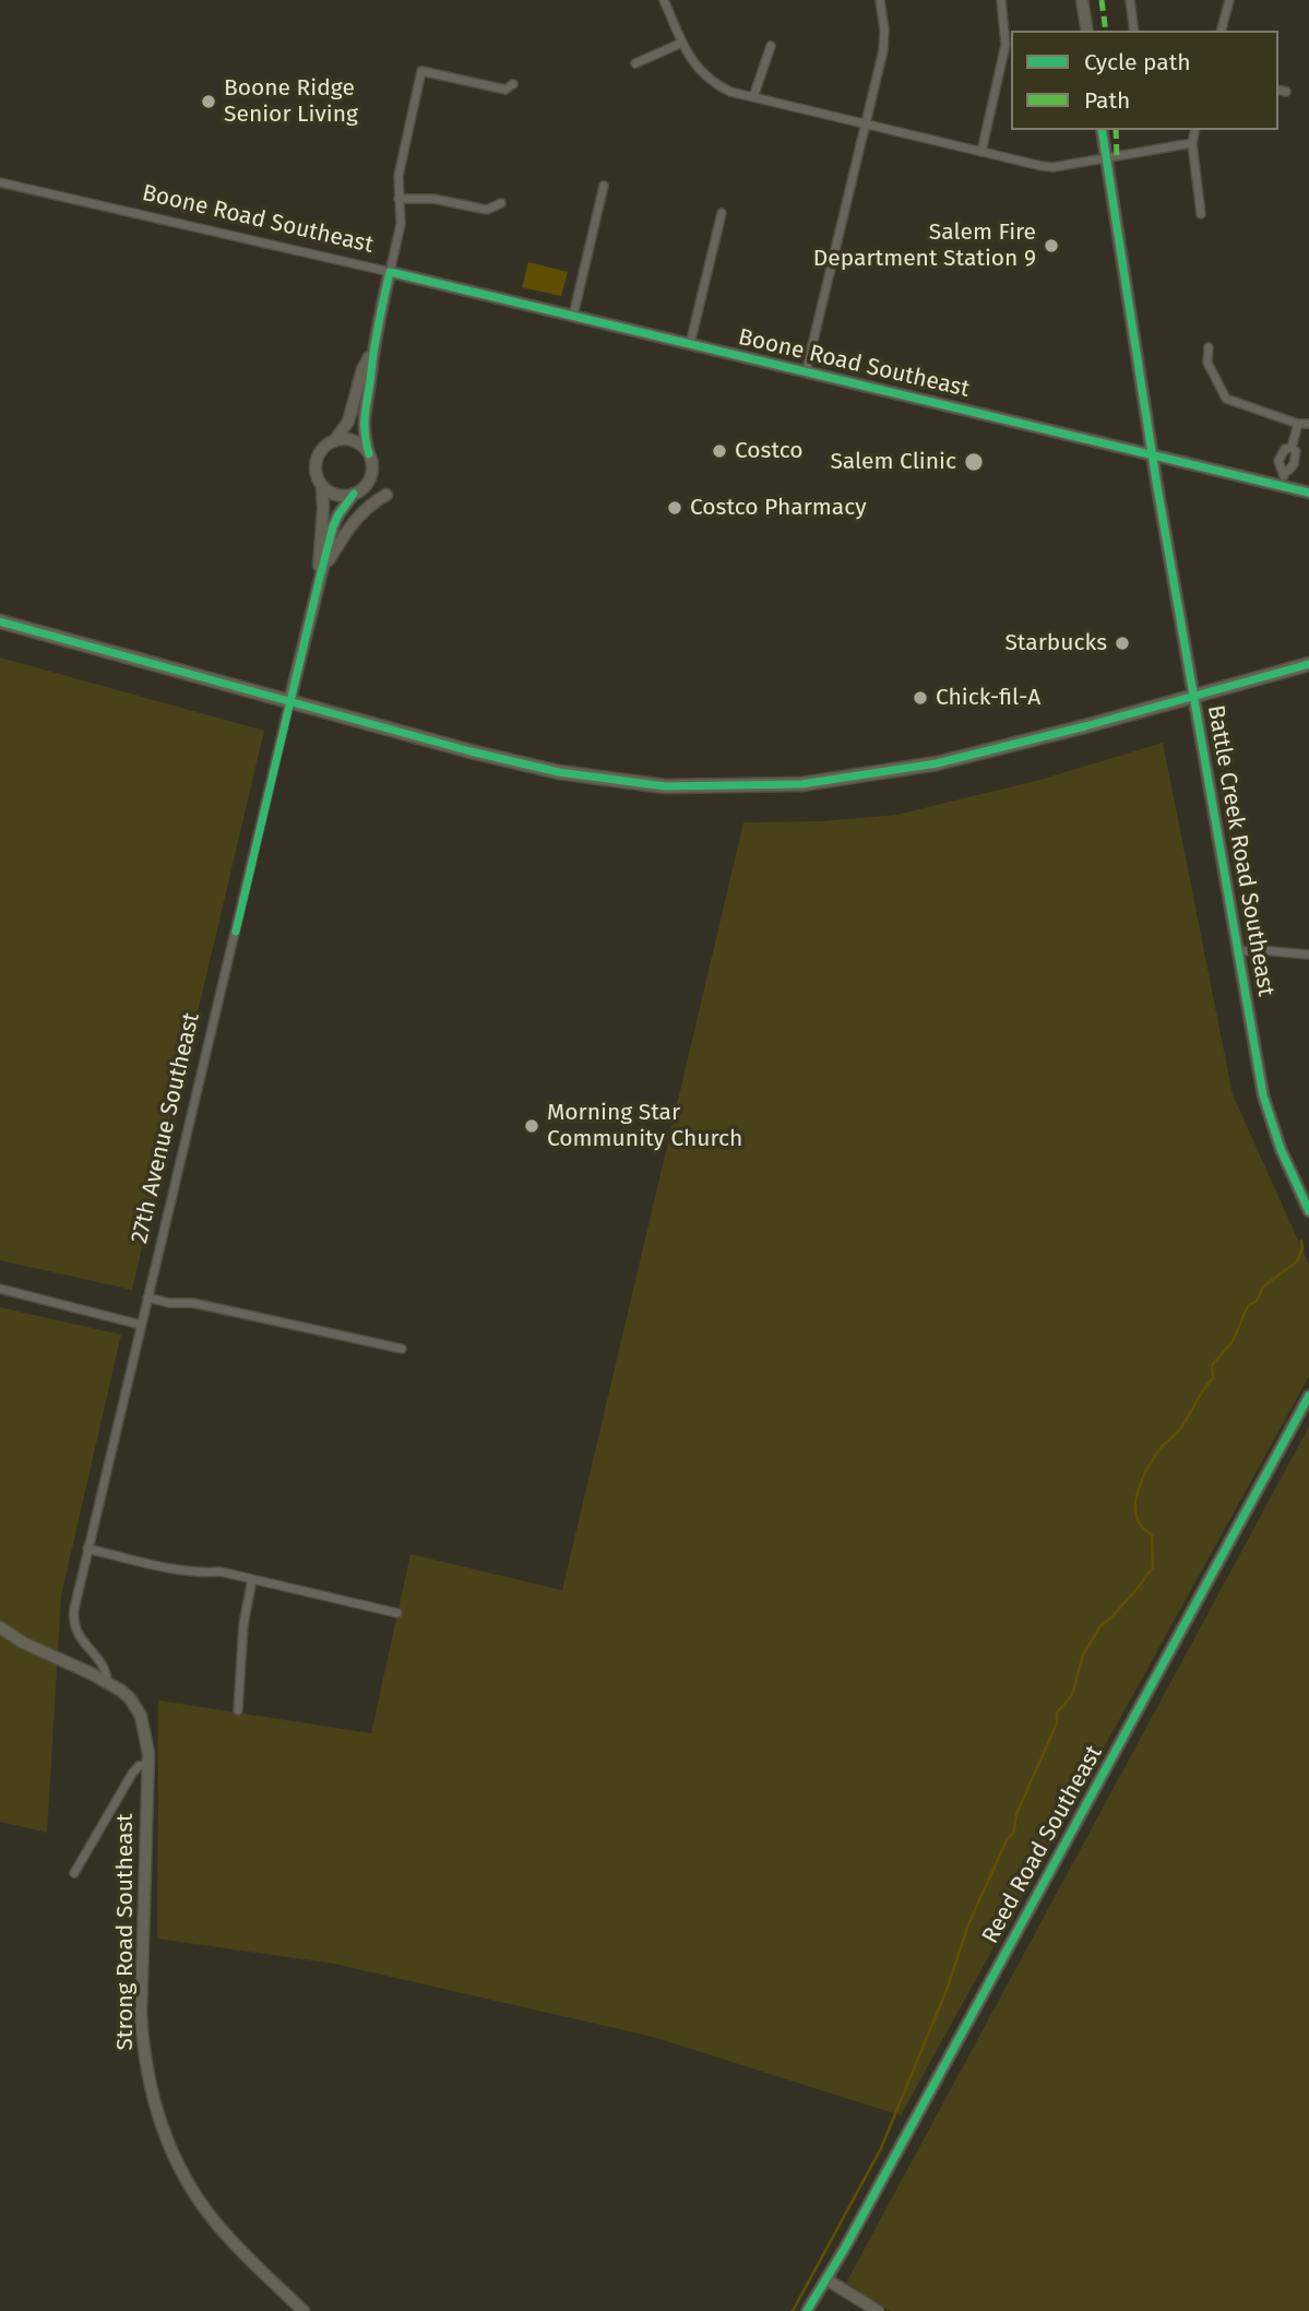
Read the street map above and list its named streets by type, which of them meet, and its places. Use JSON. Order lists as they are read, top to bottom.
{
  "streets": {
    "street": [
      "Boone Road Southeast",
      "Battle Creek Road Southeast",
      "27th Avenue Southeast",
      "Reed Road Southeast",
      "Strong Road Southeast"
    ]
  },
  "crossings": [
    ["Boone Road Southeast", "Battle Creek Road Southeast"],
    ["27th Avenue Southeast", "Strong Road Southeast"]
  ],
  "places": [
    "Boone Ridge Senior Living",
    "Salem Fire Department Station 9",
    "Costco",
    "Salem Clinic",
    "Costco Pharmacy",
    "Starbucks",
    "Chick-fil-A",
    "Morning Star Community Church"
  ],
  "legend": ["Cycle path", "Path"]
}
